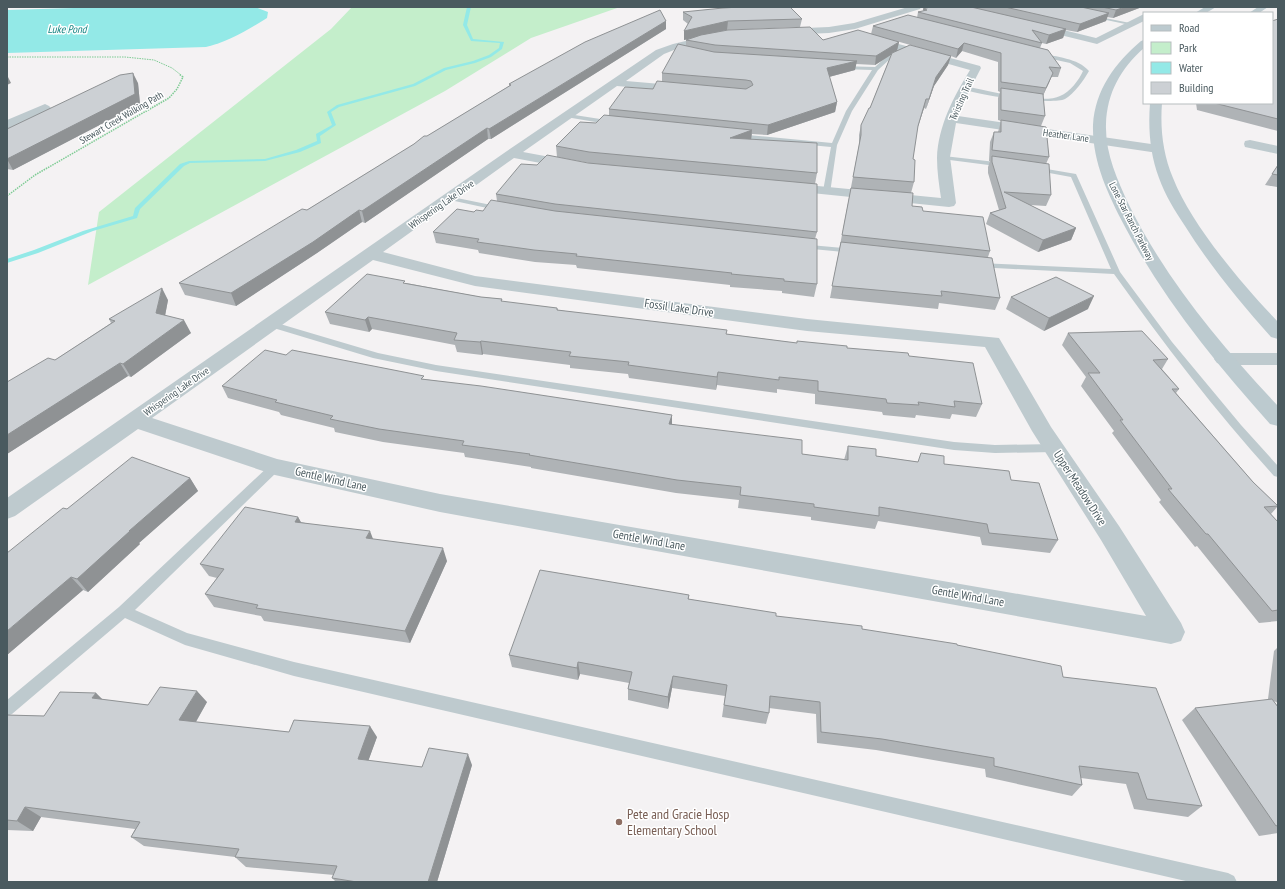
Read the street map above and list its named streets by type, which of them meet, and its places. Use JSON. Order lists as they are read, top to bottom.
{
  "streets": {
    "main road": ["Lone Star Ranch Parkway"],
    "street": [
      "Twisting Trail",
      "Heather Lane",
      "Whispering Lake Drive",
      "Fossil Lake Drive",
      "Gentle Wind Lane",
      "Upper Meadow Drive"
    ],
    "path": ["Stewart Creek Walking Path"]
  },
  "crossings": [
    ["Twisting Trail", "Heather Lane"],
    ["Heather Lane", "Lone Star Ranch Parkway"],
    ["Whispering Lake Drive", "Fossil Lake Drive"],
    ["Whispering Lake Drive", "Gentle Wind Lane"],
    ["Fossil Lake Drive", "Upper Meadow Drive"],
    ["Gentle Wind Lane", "Upper Meadow Drive"]
  ],
  "water": ["Luke Pond"],
  "places": ["Pete and Gracie Hosp Elementary School"],
  "legend": [
    "Road",
    "Park",
    "Water",
    "Building"
  ]
}
